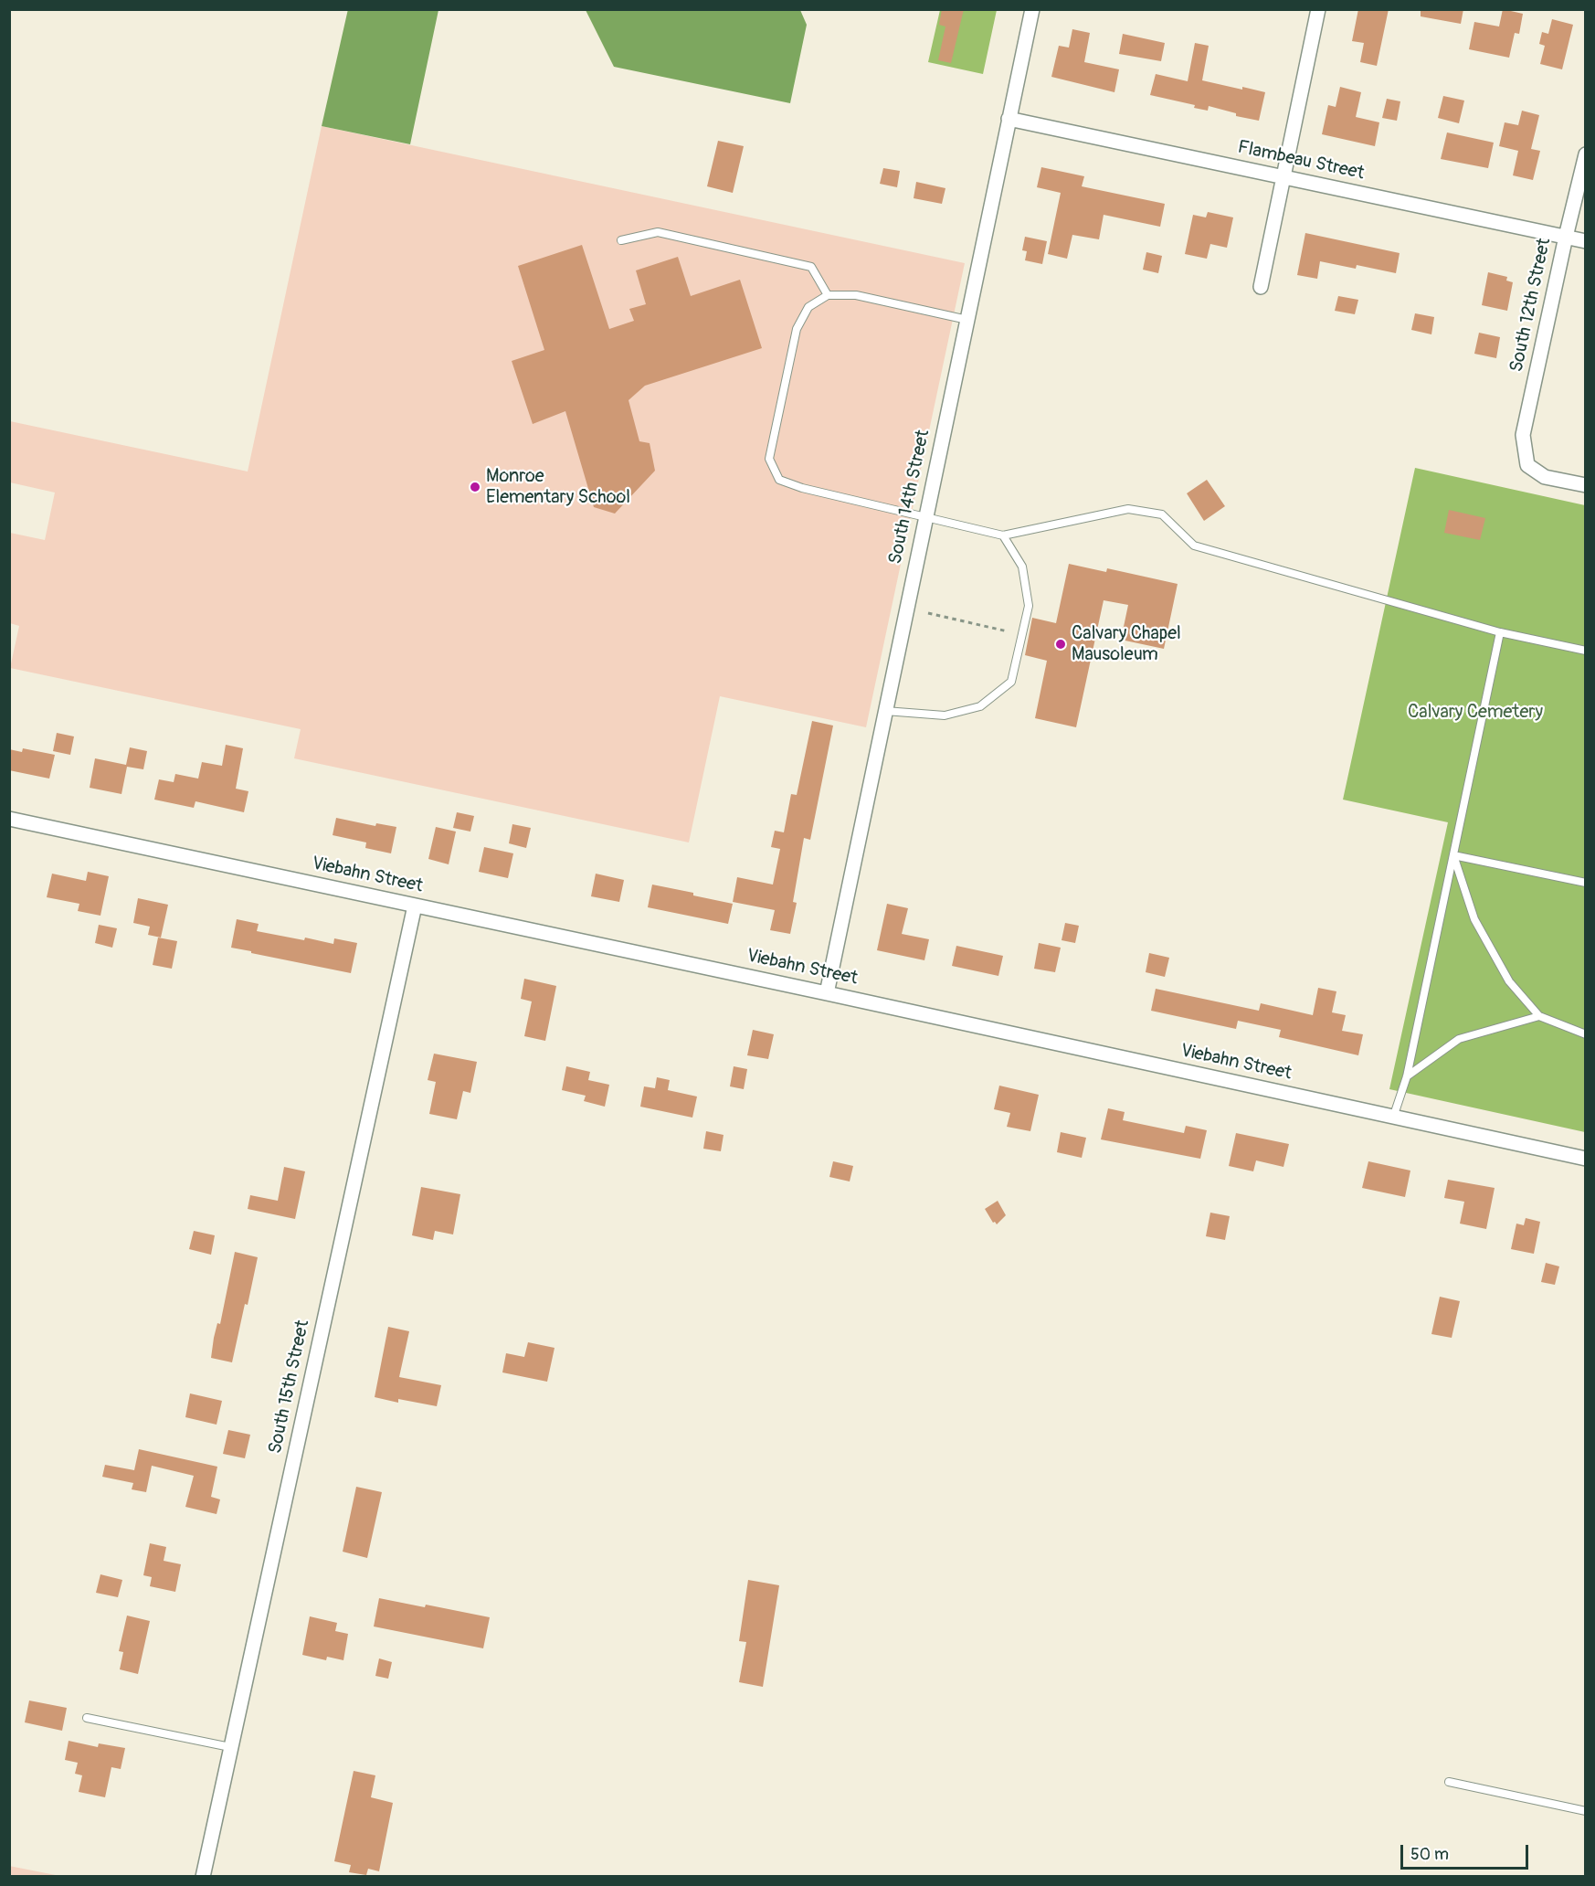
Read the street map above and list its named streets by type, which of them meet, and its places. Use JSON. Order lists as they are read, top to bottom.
{
  "streets": {
    "street": [
      "Flambeau Street",
      "South 12th Street",
      "South 14th Street",
      "Viebahn Street",
      "South 15th Street"
    ]
  },
  "crossings": [
    ["Flambeau Street", "South 12th Street"],
    ["Flambeau Street", "South 14th Street"],
    ["South 14th Street", "Viebahn Street"],
    ["Viebahn Street", "South 15th Street"]
  ],
  "parks": ["Calvary Cemetery"],
  "places": ["Monroe Elementary School", "Calvary Chapel Mausoleum"],
  "scale_bar": "50 m"
}
